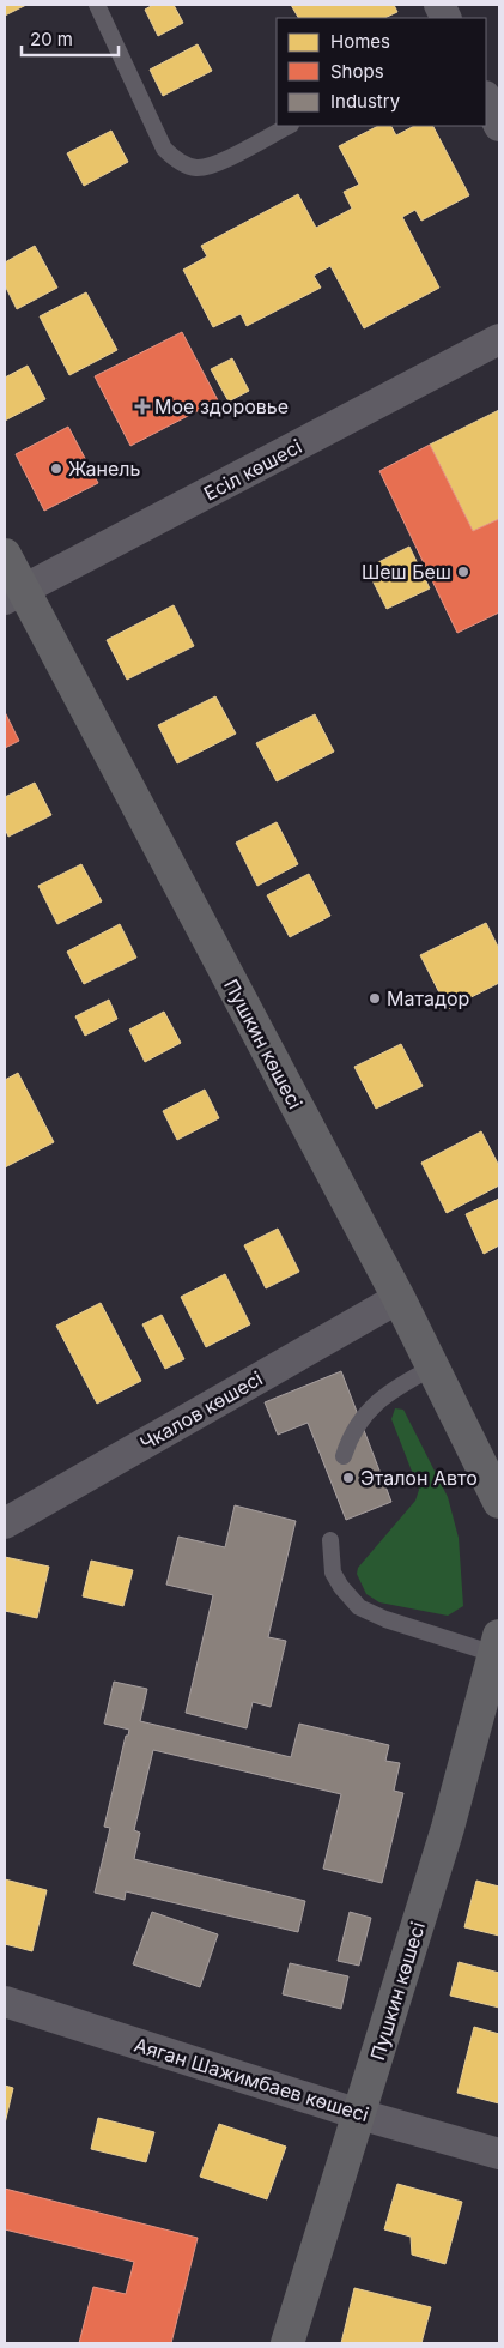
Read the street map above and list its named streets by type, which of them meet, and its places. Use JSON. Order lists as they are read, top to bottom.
{
  "streets": {
    "street": [
      "Есіл көшесі",
      "Пушкин көшесі",
      "Чкалов көшесі",
      "Аяган Шажимбаев көшесі"
    ]
  },
  "crossings": [
    ["Есіл көшесі", "Пушкин көшесі"],
    ["Пушкин көшесі", "Чкалов көшесі"],
    ["Пушкин көшесі", "Аяган Шажимбаев көшесі"]
  ],
  "places": {
    "health": ["Мое здоровье"],
    "other": [
      "Жанель",
      "Шеш Беш",
      "Матадор",
      "Эталон Авто"
    ]
  },
  "legend": ["Homes", "Shops", "Industry"],
  "scale_bar": "20 m"
}
